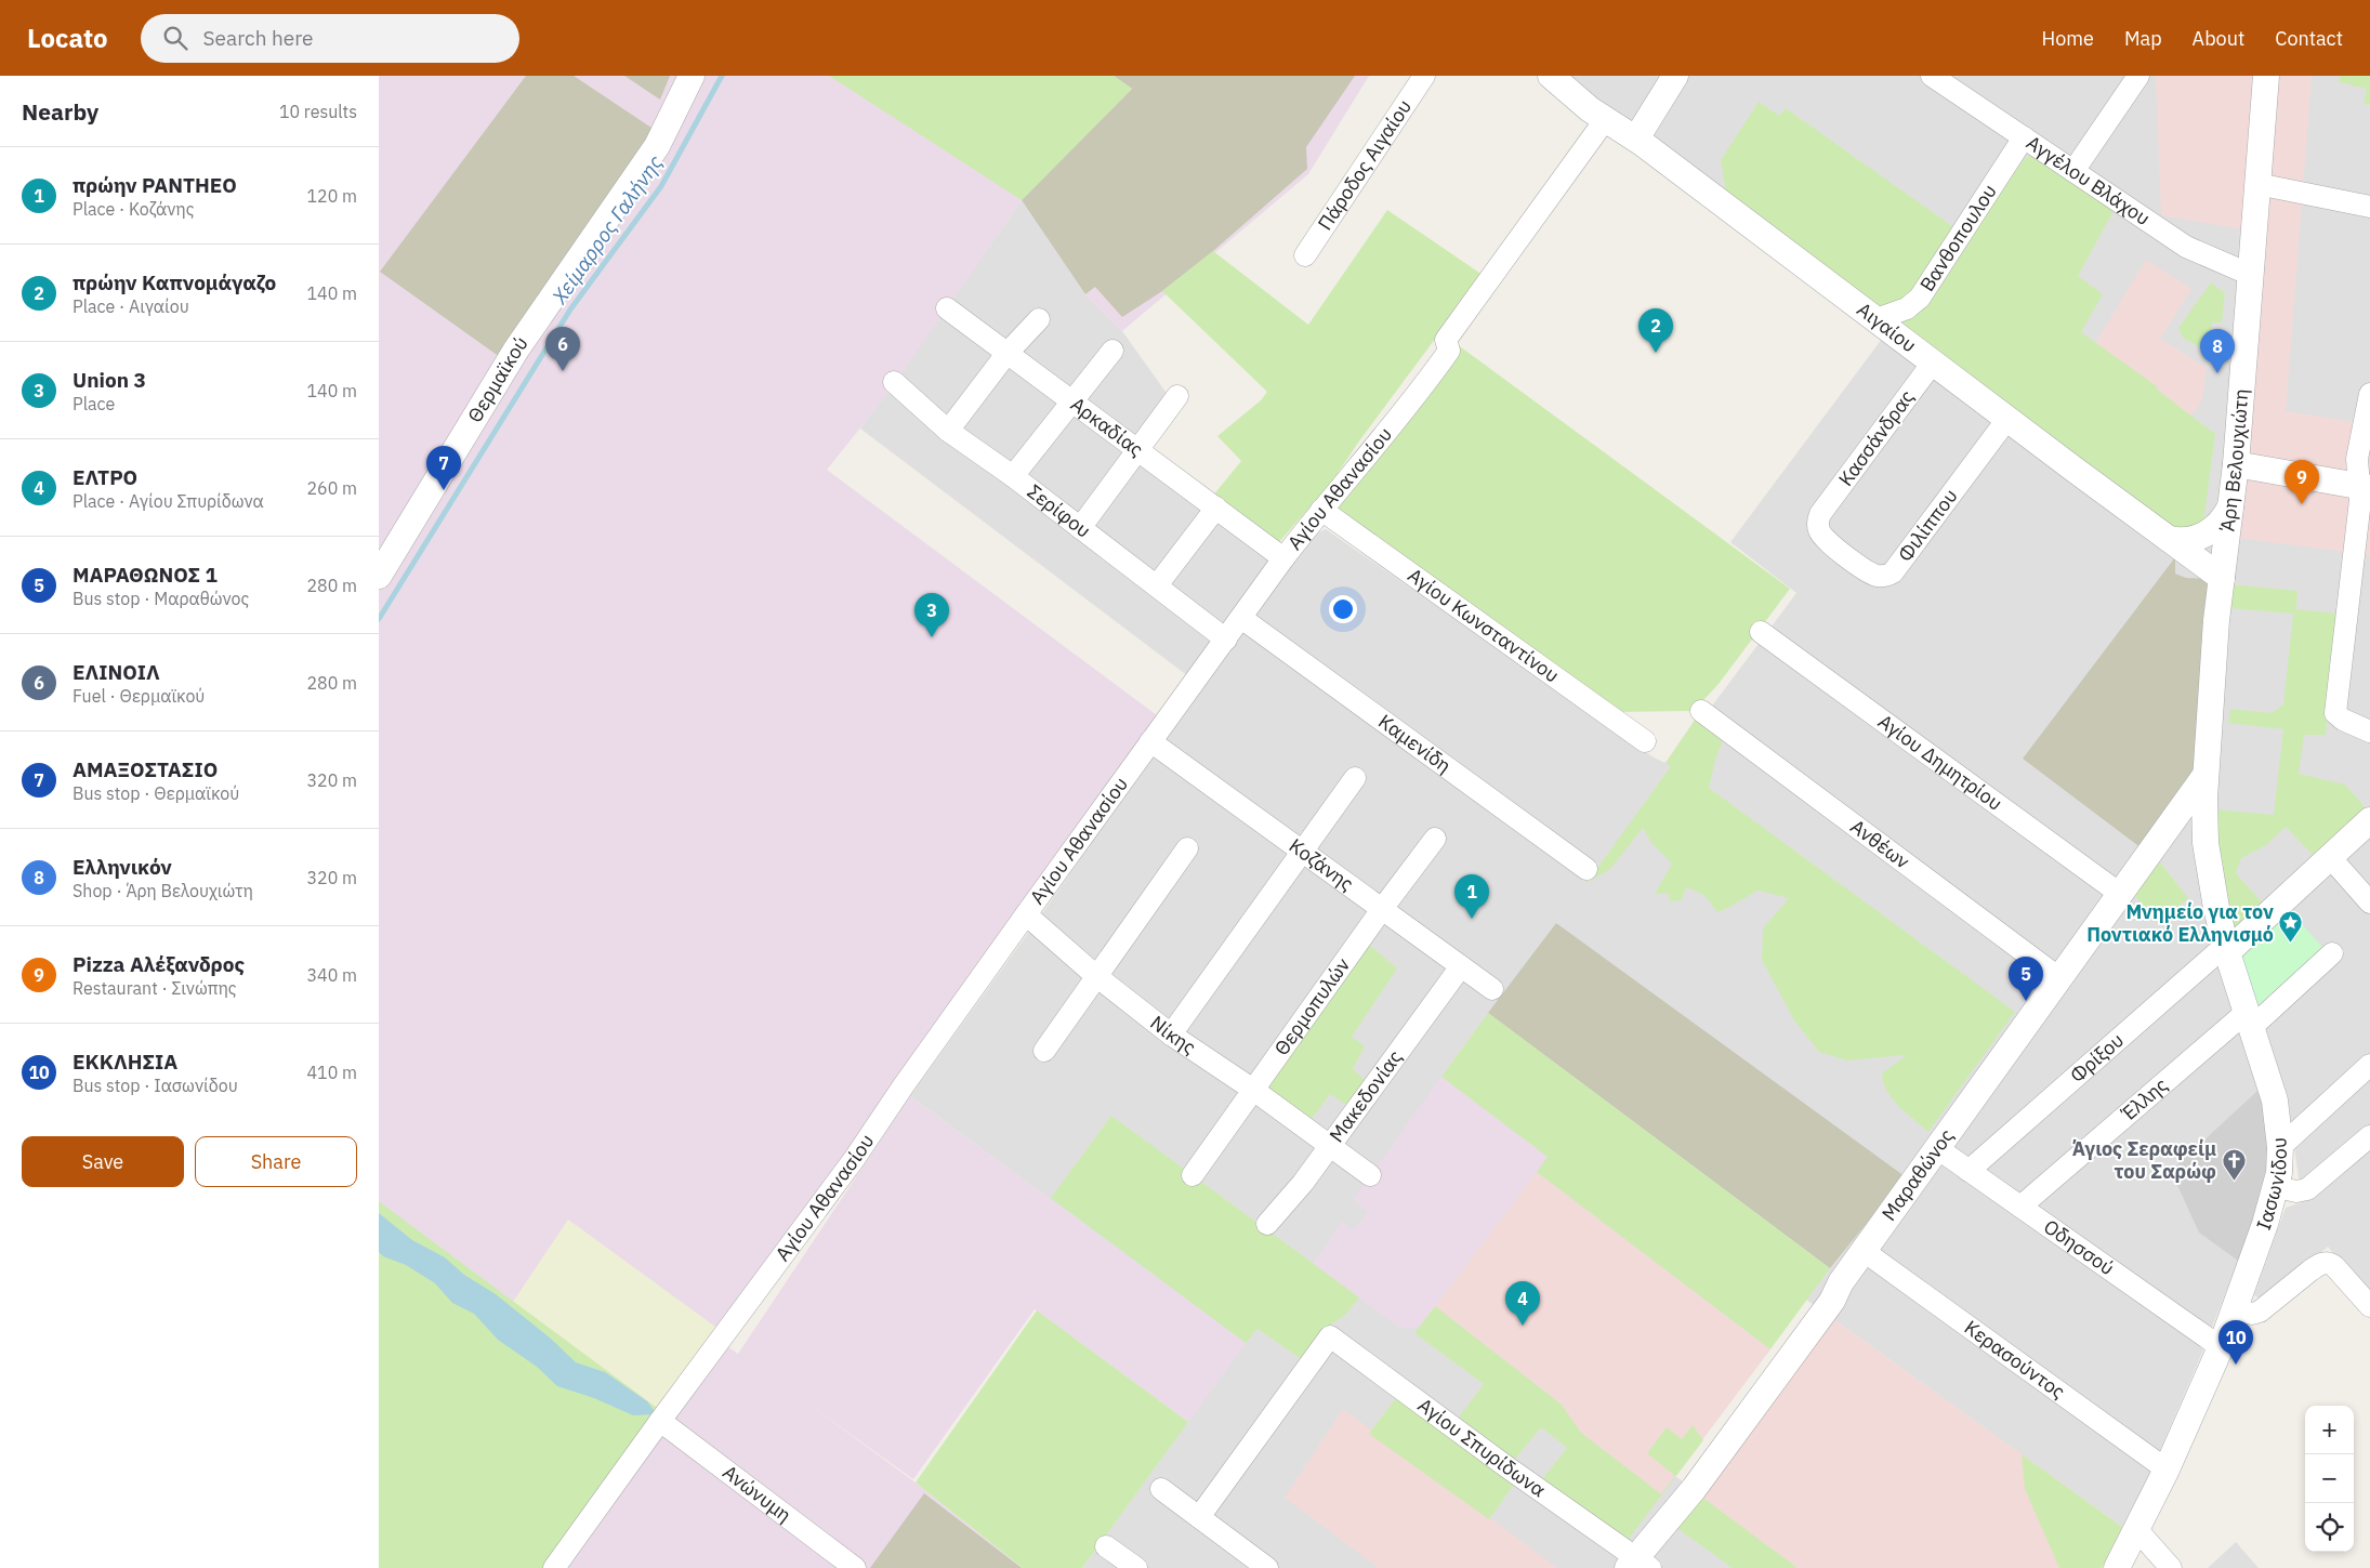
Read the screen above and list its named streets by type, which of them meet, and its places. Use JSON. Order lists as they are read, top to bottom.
{
  "streets": {
    "street": [
      "Πάροδος Αιγαίου",
      "Αγγέλου Βλάχου",
      "Βανθοπουλου",
      "Αιγαίου",
      "Θερμαϊκού",
      "Αρκαδίας",
      "Κασσάνδρας",
      "Άρη Βελουχιώτη",
      "Αγίου Αθανασίου",
      "Σερίφου",
      "Φιλίππου",
      "Αγίου Κωνσταντίνου",
      "Καμενίδη",
      "Αγίου Δημητρίου",
      "Ανθέων",
      "Κοζάνης",
      "Θερμοπυλών",
      "Νίκης",
      "Φρίξου",
      "Μακεδονίας",
      "Έλλης",
      "Μαραθώνος",
      "Ιασωνίδου",
      "Οδησσού",
      "Κερασούντος",
      "Αγίου Σπυρίδωνα",
      "Ανώνυμη"
    ]
  },
  "crossings": [
    ["Αγγέλου Βλάχου", "Βανθοπουλου"],
    ["Αγγέλου Βλάχου", "Άρη Βελουχιώτη"],
    ["Βανθοπουλου", "Αιγαίου"],
    ["Αιγαίου", "Κασσάνδρας"],
    ["Αιγαίου", "Άρη Βελουχιώτη"],
    ["Αιγαίου", "Αγίου Αθανασίου"],
    ["Αιγαίου", "Φιλίππου"],
    ["Αρκαδίας", "Αγίου Αθανασίου"],
    ["Κασσάνδρας", "Φιλίππου"],
    ["Άρη Βελουχιώτη", "Μαραθώνος"],
    ["Άρη Βελουχιώτη", "Ιασωνίδου"],
    ["Αγίου Αθανασίου", "Σερίφου"],
    ["Αγίου Αθανασίου", "Αγίου Κωνσταντίνου"],
    ["Αγίου Αθανασίου", "Καμενίδη"],
    ["Αγίου Αθανασίου", "Κοζάνης"],
    ["Αγίου Αθανασίου", "Νίκης"],
    ["Αγίου Αθανασίου", "Ανώνυμη"],
    ["Αγίου Δημητρίου", "Μαραθώνος"],
    ["Ανθέων", "Μαραθώνος"],
    ["Κοζάνης", "Θερμοπυλών"],
    ["Κοζάνης", "Μακεδονίας"],
    ["Θερμοπυλών", "Νίκης"],
    ["Νίκης", "Μακεδονίας"],
    ["Φρίξου", "Ιασωνίδου"],
    ["Φρίξου", "Οδησσού"],
    ["Έλλης", "Ιασωνίδου"],
    ["Έλλης", "Οδησσού"],
    ["Μαραθώνος", "Ιασωνίδου"],
    ["Μαραθώνος", "Οδησσού"],
    ["Μαραθώνος", "Κερασούντος"],
    ["Μαραθώνος", "Αγίου Σπυρίδωνα"],
    ["Ιασωνίδου", "Οδησσού"],
    ["Ιασωνίδου", "Κερασούντος"]
  ],
  "water": ["Χείμαρρος Γαλήνης"],
  "places": {
    "place": ["Μνημείο για τον Ποντιακό Ελληνισμό"],
    "church": ["Άγιος Σεραφείμ του Σαρώφ"]
  },
  "page": {
    "header": "Locato",
    "search": "Search here",
    "nav": [
      "Home",
      "Map",
      "About",
      "Contact"
    ],
    "heading": ["Nearby", "10 results"],
    "list": [
      {
        "mark": "1",
        "name": "πρώην PANTHEO",
        "note": "Place · Κοζάνης",
        "value": "120 m"
      },
      {
        "mark": "2",
        "name": "πρώην Καπνομάγαζο",
        "note": "Place · Αιγαίου",
        "value": "140 m"
      },
      {
        "mark": "3",
        "name": "Union 3",
        "note": "Place",
        "value": "140 m"
      },
      {
        "mark": "4",
        "name": "ΕΛΤΡΟ",
        "note": "Place · Αγίου Σπυρίδωνα",
        "value": "260 m"
      },
      {
        "mark": "5",
        "name": "ΜΑΡΑΘΩΝΟΣ 1",
        "note": "Bus stop · Μαραθώνος",
        "value": "280 m"
      },
      {
        "mark": "6",
        "name": "ΕΛΙΝΟΙΛ",
        "note": "Fuel · Θερμαϊκού",
        "value": "280 m"
      },
      {
        "mark": "7",
        "name": "ΑΜΑΞΟΣΤΑΣΙΟ",
        "note": "Bus stop · Θερμαϊκού",
        "value": "320 m"
      },
      {
        "mark": "8",
        "name": "Ελληνικόν",
        "note": "Shop · Άρη Βελουχιώτη",
        "value": "320 m"
      },
      {
        "mark": "9",
        "name": "Pizza Αλέξανδρος",
        "note": "Restaurant · Σινώπης",
        "value": "340 m"
      },
      {
        "mark": "10",
        "name": "ΕΚΚΛΗΣΙΑ",
        "note": "Bus stop · Ιασωνίδου",
        "value": "410 m"
      }
    ],
    "pins": [
      "2",
      "6",
      "8",
      "7",
      "9",
      "3",
      "1",
      "5",
      "4",
      "10"
    ],
    "buttons": ["Save", "Share"],
    "map_buttons": ["+", "−"]
  }
}
